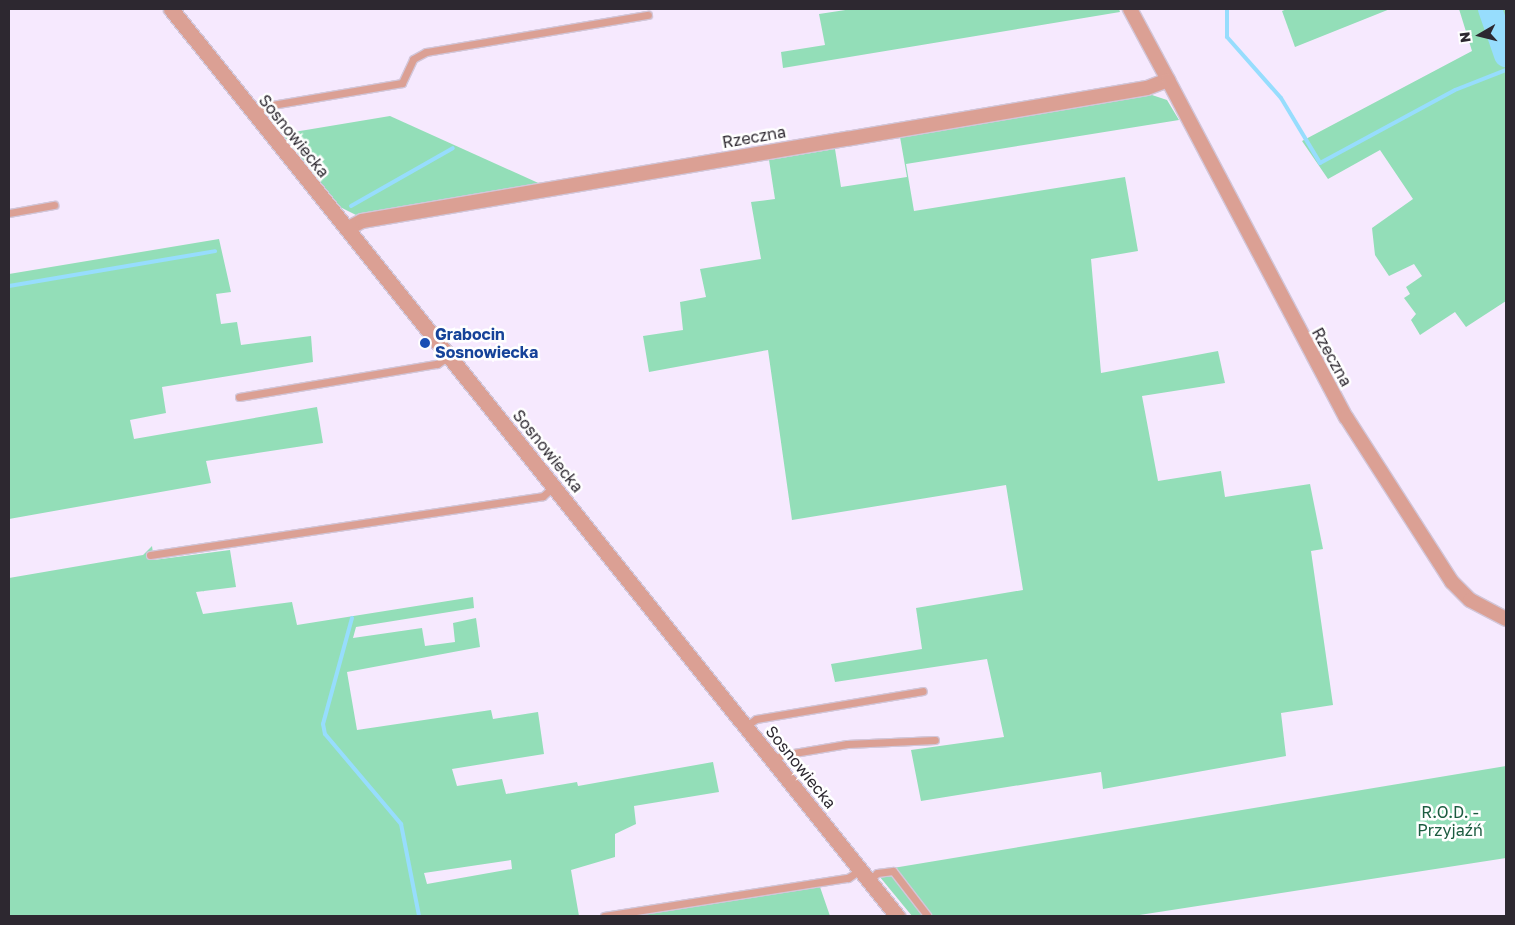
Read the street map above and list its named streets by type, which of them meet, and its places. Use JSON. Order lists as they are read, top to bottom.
{
  "streets": {
    "street": ["Sosnowiecka", "Rzeczna"]
  },
  "crossings": [
    ["Sosnowiecka", "Rzeczna"]
  ],
  "parks": ["R.O.D. - Przyjaźń"],
  "places": ["Grabocin Sosnowiecka"],
  "north": "left"
}
